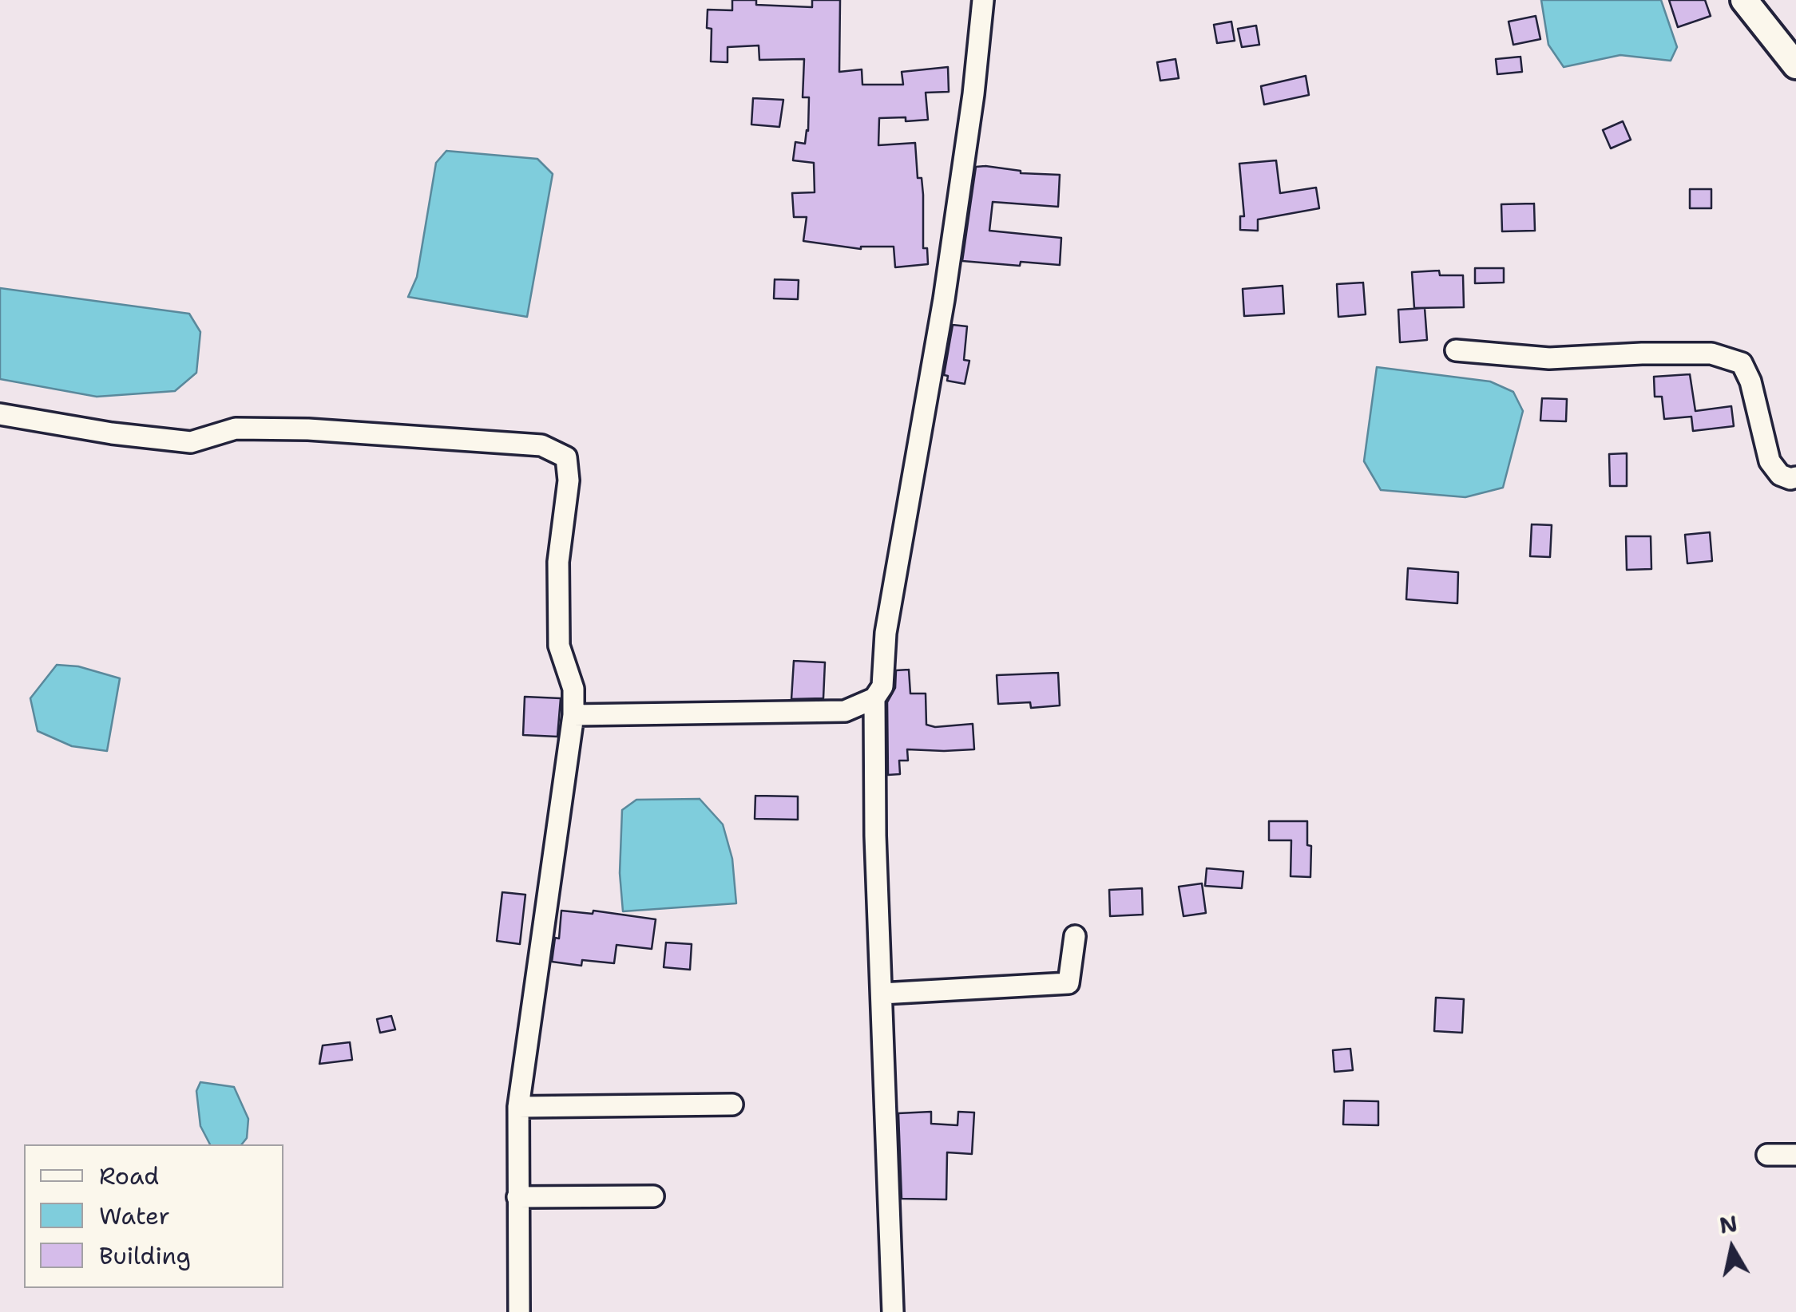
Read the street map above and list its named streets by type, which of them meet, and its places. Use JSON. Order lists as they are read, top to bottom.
{
  "legend": ["Road", "Water", "Building"],
  "north": "top"
}
